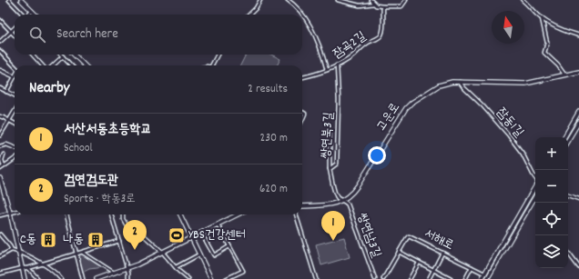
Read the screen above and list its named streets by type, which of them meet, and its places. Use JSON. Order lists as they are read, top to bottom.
{
  "streets": {
    "street": [
      "잠곡2길",
      "고운로",
      "잠동1길",
      "쌍연북3길",
      "쌍연남3길",
      "서해로"
    ]
  },
  "crossings": [
    ["잠곡2길", "쌍연북3길"],
    ["고운로", "잠동1길"],
    ["고운로", "쌍연북3길"],
    ["고운로", "쌍연남3길"],
    ["쌍연북3길", "쌍연남3길"]
  ],
  "places": {
    "sports": ["YBS건강센터"],
    "building": ["C동", "나동"]
  },
  "north": "top",
  "page": {
    "search": "Search here",
    "heading": ["Nearby", "2 results"],
    "list": [
      {
        "mark": "1",
        "name": "서산서동초등학교",
        "note": "School",
        "value": "230 m"
      },
      {
        "mark": "2",
        "name": "검연검도관",
        "note": "Sports · 학동3로",
        "value": "620 m"
      }
    ],
    "map_buttons": ["+", "−"],
    "pins": ["1", "2"]
  }
}
